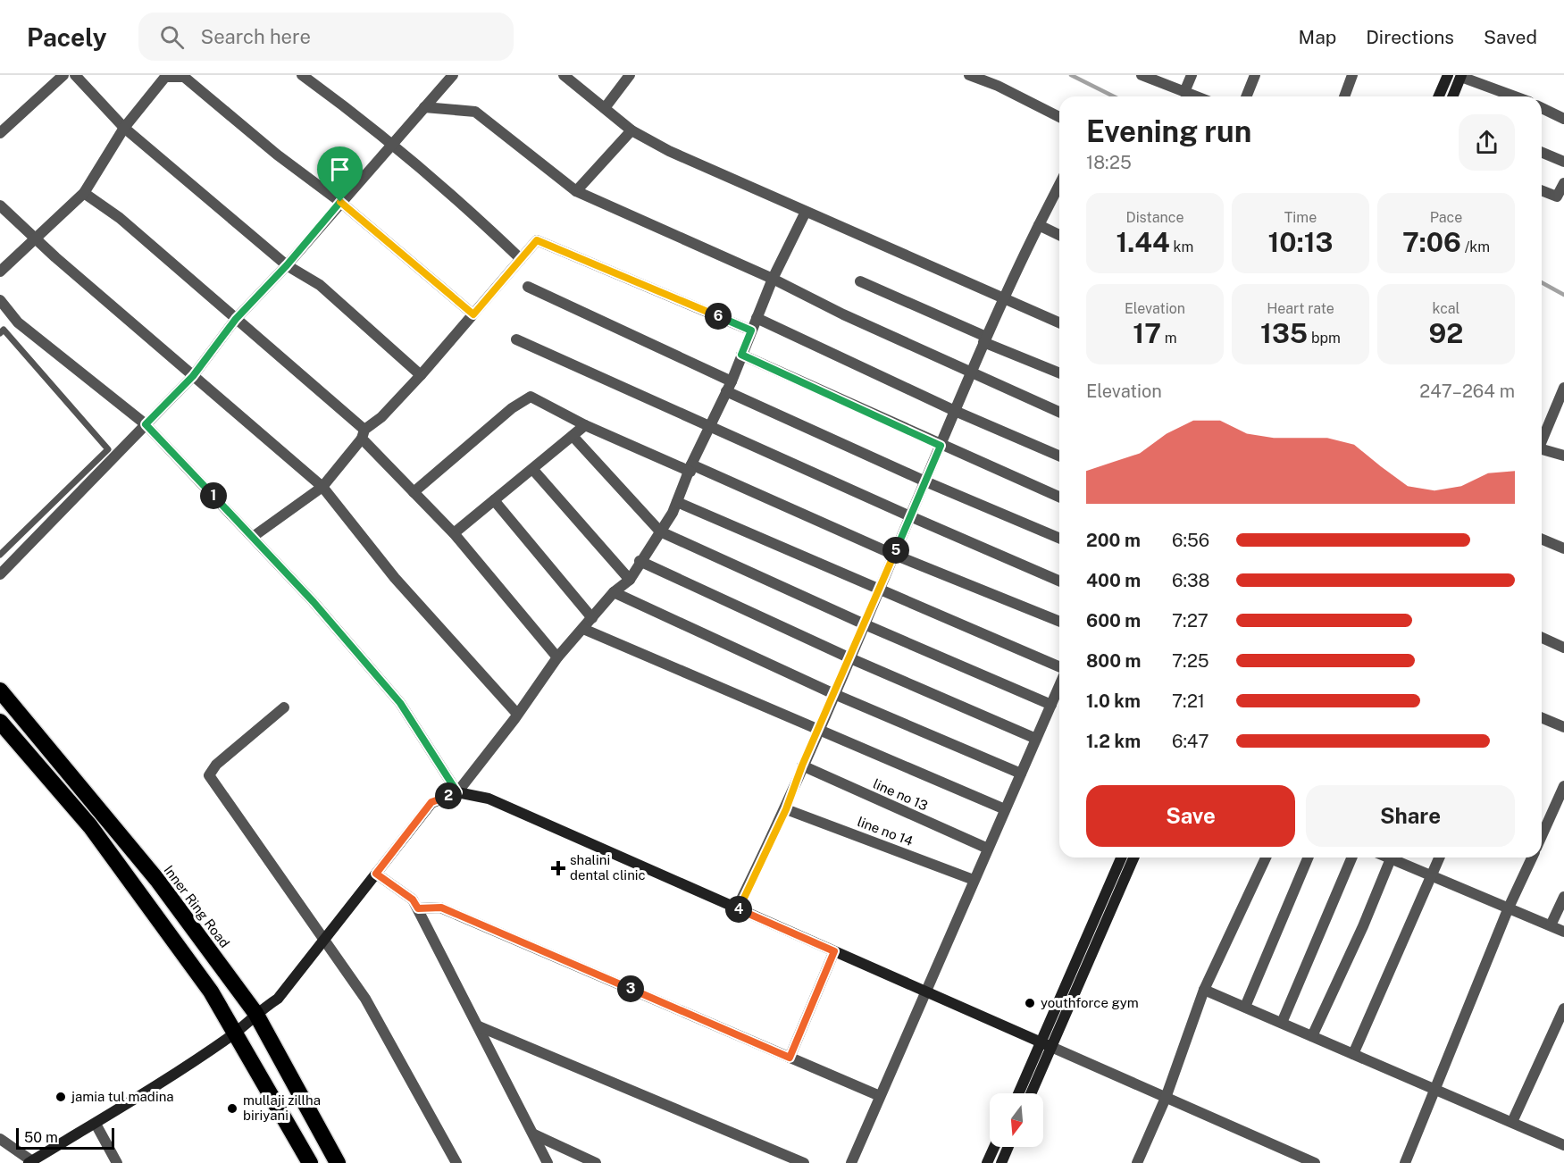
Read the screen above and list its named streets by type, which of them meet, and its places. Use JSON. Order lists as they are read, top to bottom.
{
  "streets": {
    "highway": ["Inner Ring Road"],
    "street": ["line no 13", "line no 14"]
  },
  "places": {
    "health": ["shalini dental clinic"],
    "other": ["youthforce gym", "jamia tul madina", "mullaji zillha biriyani"]
  },
  "scale_bar": "50 m",
  "north": "bottom",
  "page": {
    "header": "Pacely",
    "search": "Search here",
    "nav": ["Map", "Directions", "Saved"],
    "heading": ["Evening run", "18:25"],
    "stats": [
      ["Distance", "1.44 km"],
      ["Time", "10:13"],
      ["Pace", "7:06 /km"],
      ["Elevation", "17 m"],
      ["Heart rate", "135 bpm"],
      ["kcal", "92"]
    ],
    "pins": [
      "6",
      "1",
      "5",
      "2",
      "4",
      "3"
    ],
    "chart": ["Elevation", "247–264 m"],
    "list": [
      {
        "name": "200 m",
        "note": "6:56"
      },
      {
        "name": "400 m",
        "note": "6:38"
      },
      {
        "name": "600 m",
        "note": "7:27"
      },
      {
        "name": "800 m",
        "note": "7:25"
      },
      {
        "name": "1.0 km",
        "note": "7:21"
      },
      {
        "name": "1.2 km",
        "note": "6:47"
      }
    ],
    "buttons": ["Save", "Share"],
    "scale": "50 m"
  }
}
